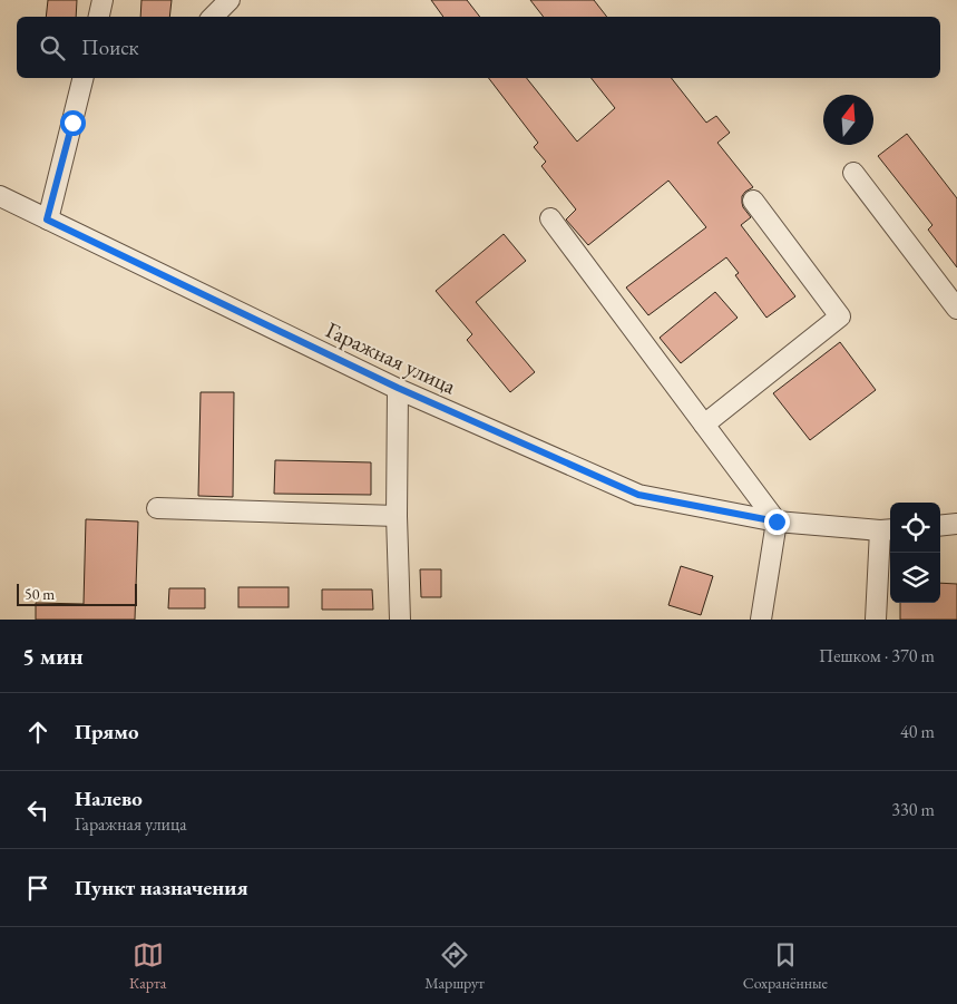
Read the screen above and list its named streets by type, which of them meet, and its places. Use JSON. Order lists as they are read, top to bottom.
{
  "streets": {
    "street": ["Гаражная улица"]
  },
  "scale_bar": "50 m",
  "north": "top",
  "page": {
    "search": "Поиск",
    "scale": "50 m",
    "heading": ["5 мин", "Пешком · 370 m"],
    "list": [
      ["Прямо", "40 m"],
      ["Налево", "Гаражная улица", "330 m"],
      "Пункт назначения"
    ],
    "nav": ["Карта", "Маршрут", "Сохранённые"]
  }
}
